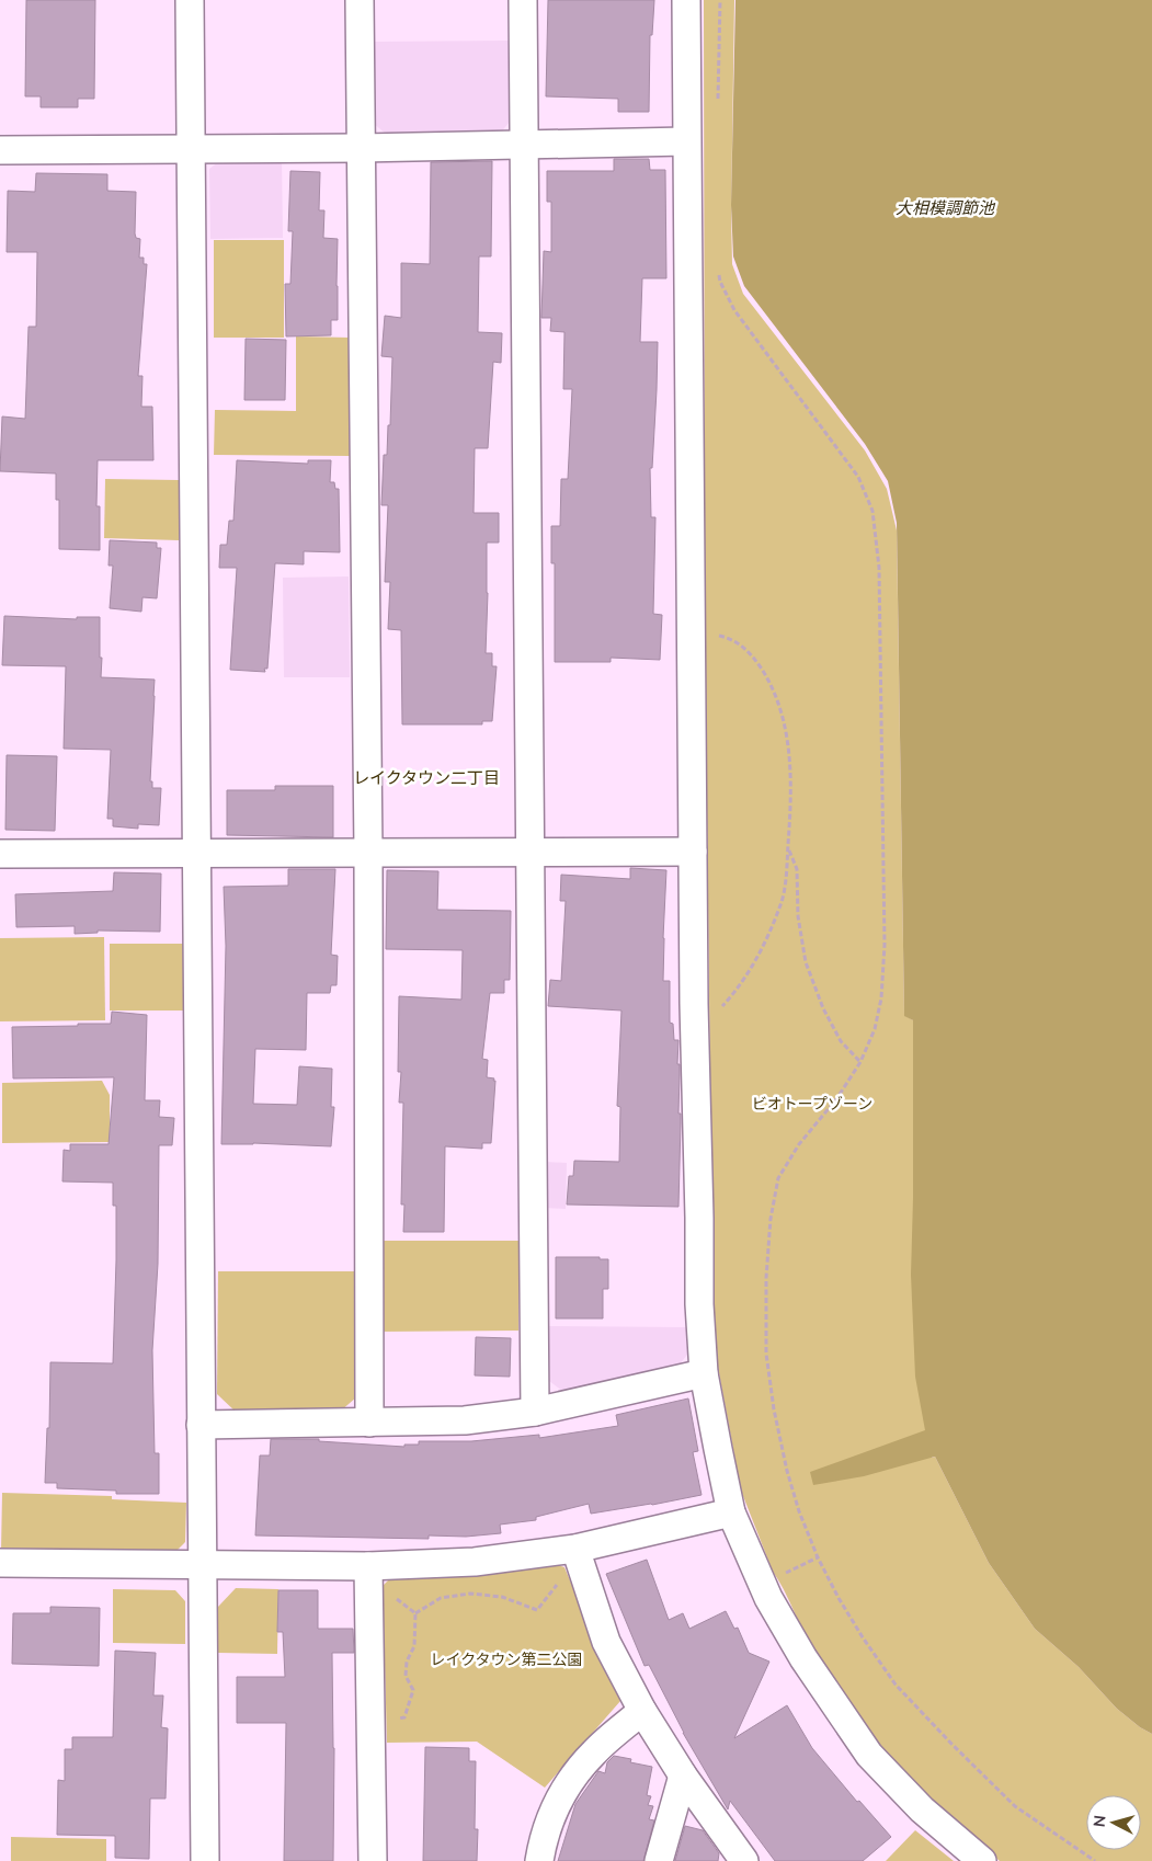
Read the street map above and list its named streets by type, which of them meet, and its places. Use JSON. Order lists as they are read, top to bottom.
{
  "districts": ["レイクタウン二丁目"],
  "water": ["大相模調節池"],
  "parks": ["ビオトープゾーン", "レイクタウン第二公園"],
  "north": "left"
}
